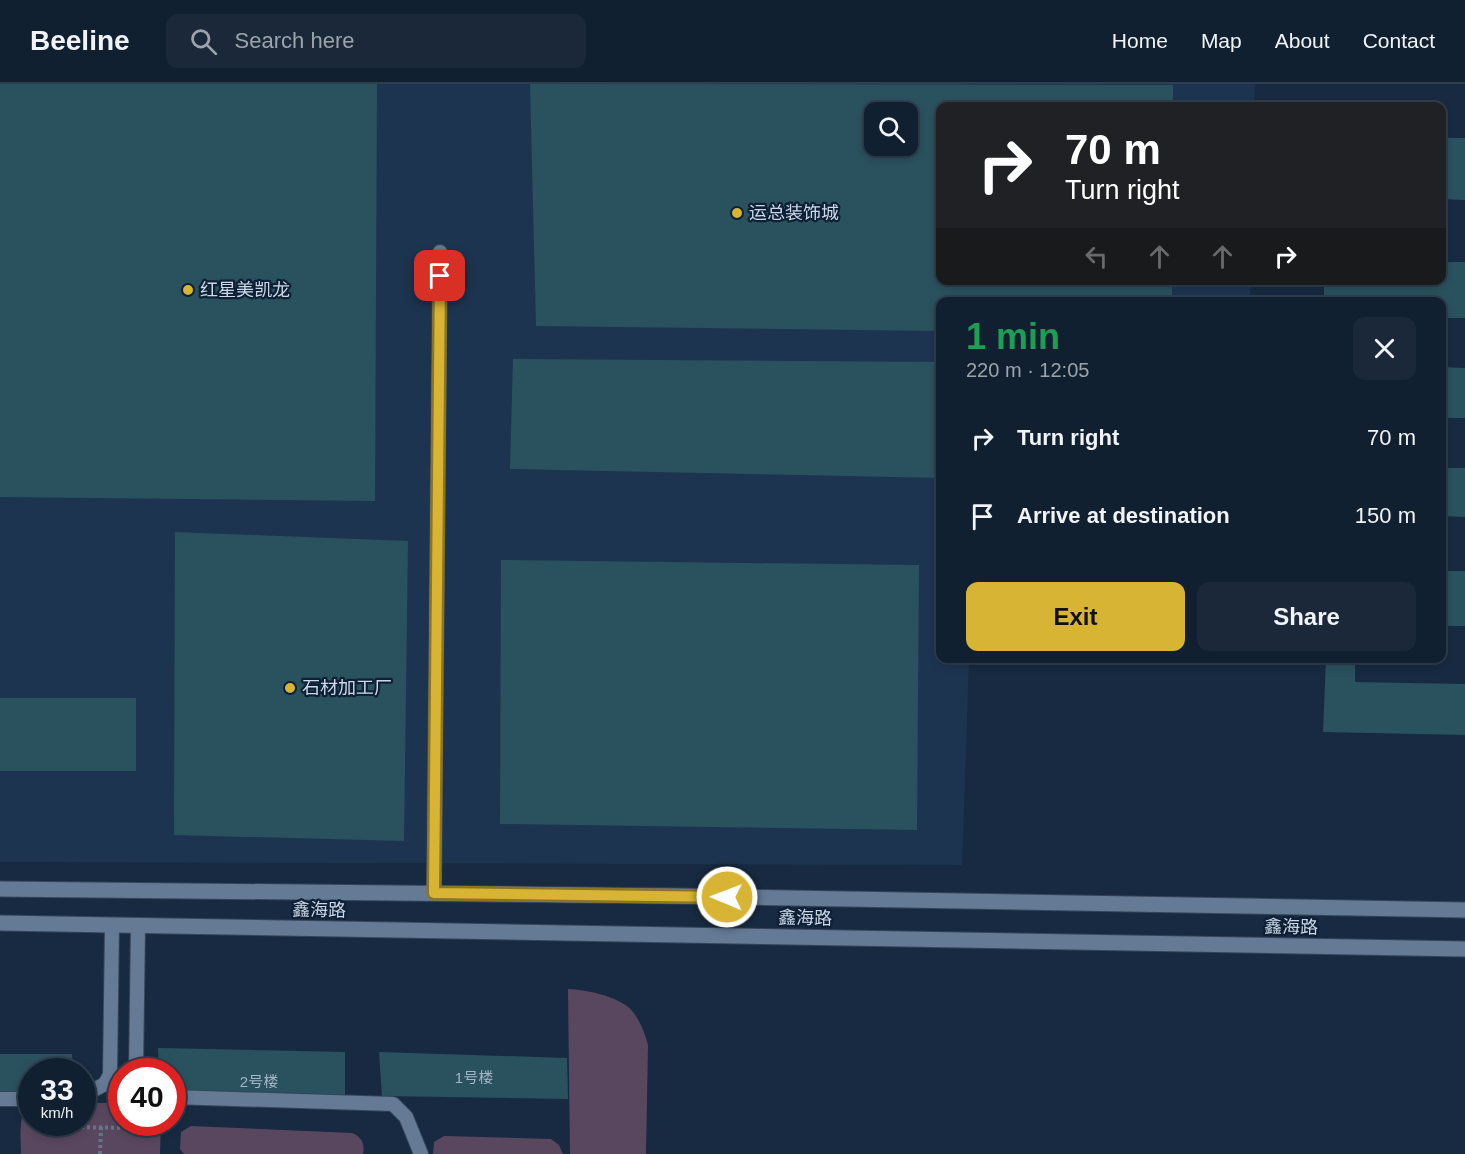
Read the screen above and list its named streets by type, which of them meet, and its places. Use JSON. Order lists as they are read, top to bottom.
{
  "streets": {
    "street": ["鑫海路"]
  },
  "places": ["运总装饰城", "红星美凯龙", "石材加工厂"],
  "house_numbers": ["1号楼", "2号楼"],
  "page": {
    "header": "Beeline",
    "search": "Search here",
    "nav": [
      "Home",
      "Map",
      "About",
      "Contact"
    ],
    "turn": ["70 m", "Turn right"],
    "heading": ["1 min", "220 m · 12:05"],
    "list": [
      {
        "name": "Turn right",
        "value": "70 m"
      },
      {
        "name": "Arrive at destination",
        "value": "150 m"
      }
    ],
    "buttons": ["Exit", "Share"],
    "speed": "33 km/h",
    "limit": "40"
  }
}
